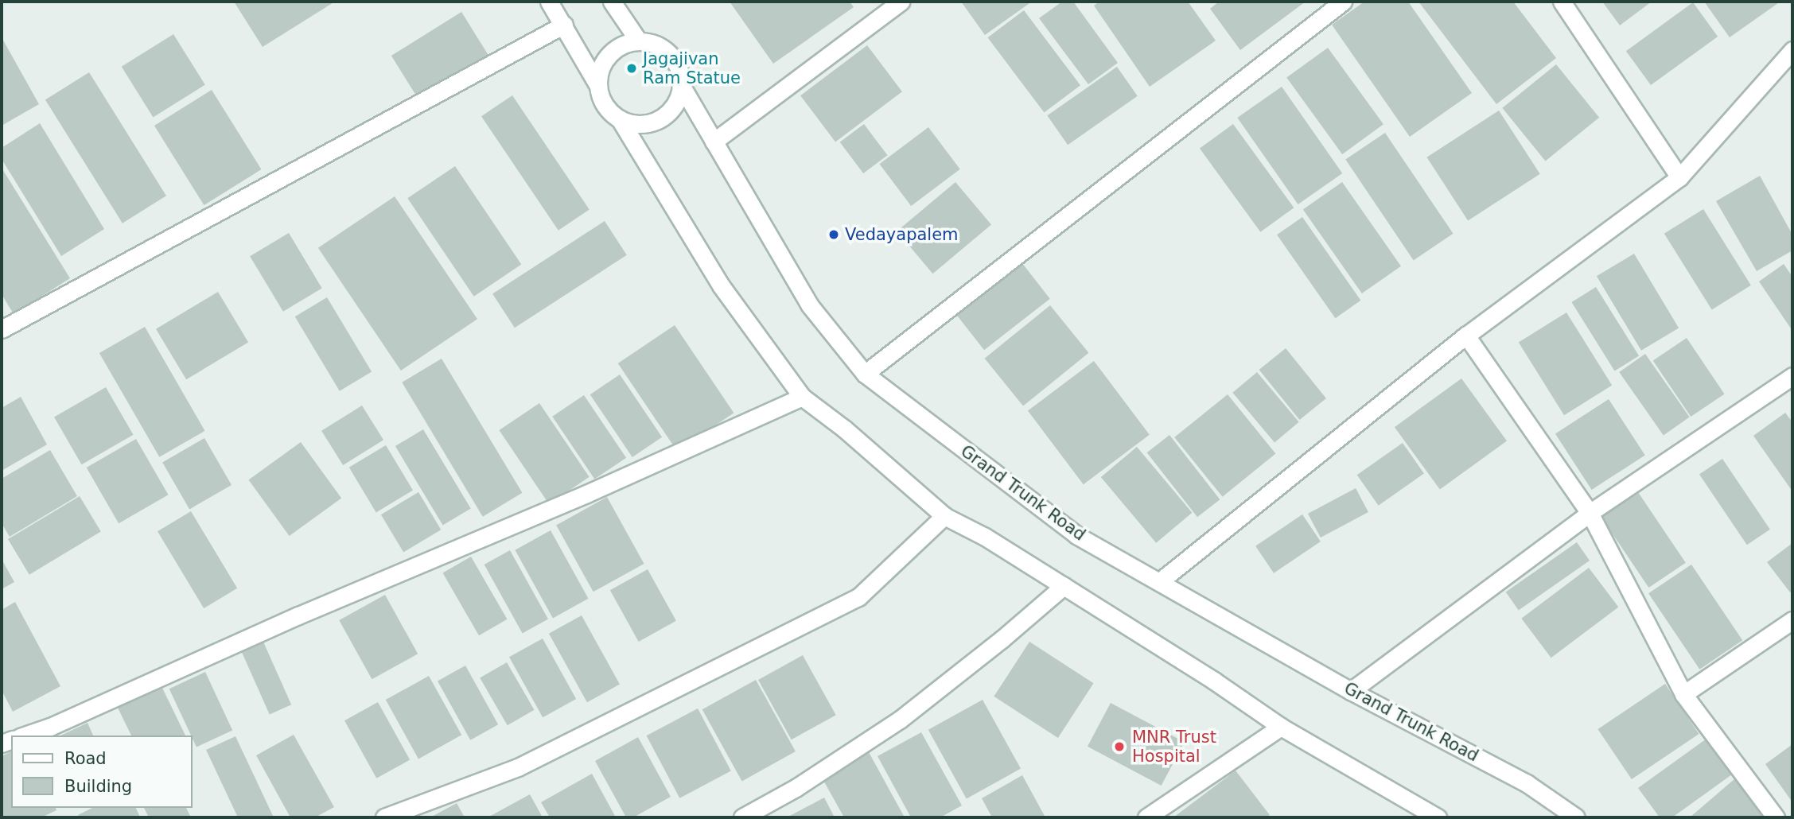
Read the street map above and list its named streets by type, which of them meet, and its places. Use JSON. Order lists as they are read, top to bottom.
{
  "streets": {
    "street": ["Grand Trunk Road"]
  },
  "places": ["Jagajivan Ram Statue", "Vedayapalem", "MNR Trust Hospital"],
  "legend": ["Road", "Building"]
}
